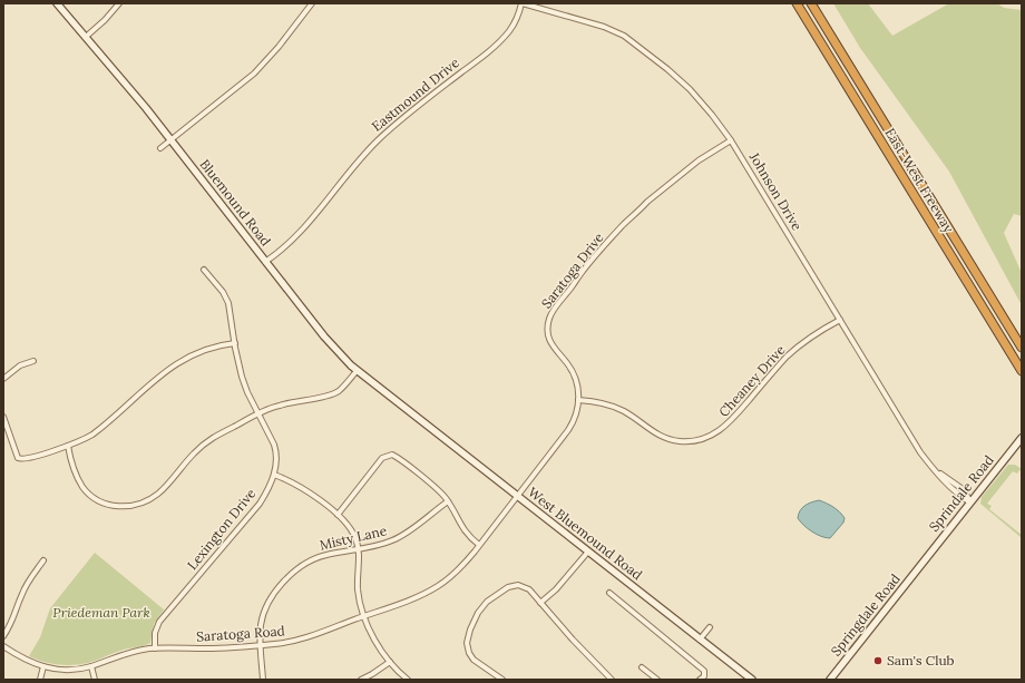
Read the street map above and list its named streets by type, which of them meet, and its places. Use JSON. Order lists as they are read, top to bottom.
{
  "streets": {
    "highway": ["East-West Freeway"],
    "main road": [
      "Bluemound Road",
      "Sprindale Road",
      "West Bluemound Road",
      "Springdale Road"
    ],
    "street": [
      "Eastmound Drive",
      "Johnson Drive",
      "Saratoga Drive",
      "Cheaney Drive",
      "Lexington Drive",
      "Misty Lane",
      "Saratoga Road"
    ]
  },
  "crossings": [
    ["Eastmound Drive", "Johnson Drive"],
    ["Eastmound Drive", "Bluemound Road"],
    ["Johnson Drive", "Saratoga Drive"],
    ["Johnson Drive", "Cheaney Drive"],
    ["Johnson Drive", "Sprindale Road"],
    ["Bluemound Road", "West Bluemound Road"],
    ["Saratoga Drive", "Cheaney Drive"],
    ["Saratoga Drive", "West Bluemound Road"],
    ["Saratoga Drive", "Saratoga Road"],
    ["Sprindale Road", "Springdale Road"],
    ["Lexington Drive", "Saratoga Road"],
    ["West Bluemound Road", "Saratoga Road"],
    ["Misty Lane", "Saratoga Road"]
  ],
  "parks": ["Priedeman Park"],
  "places": ["Sam's Club"]
}
